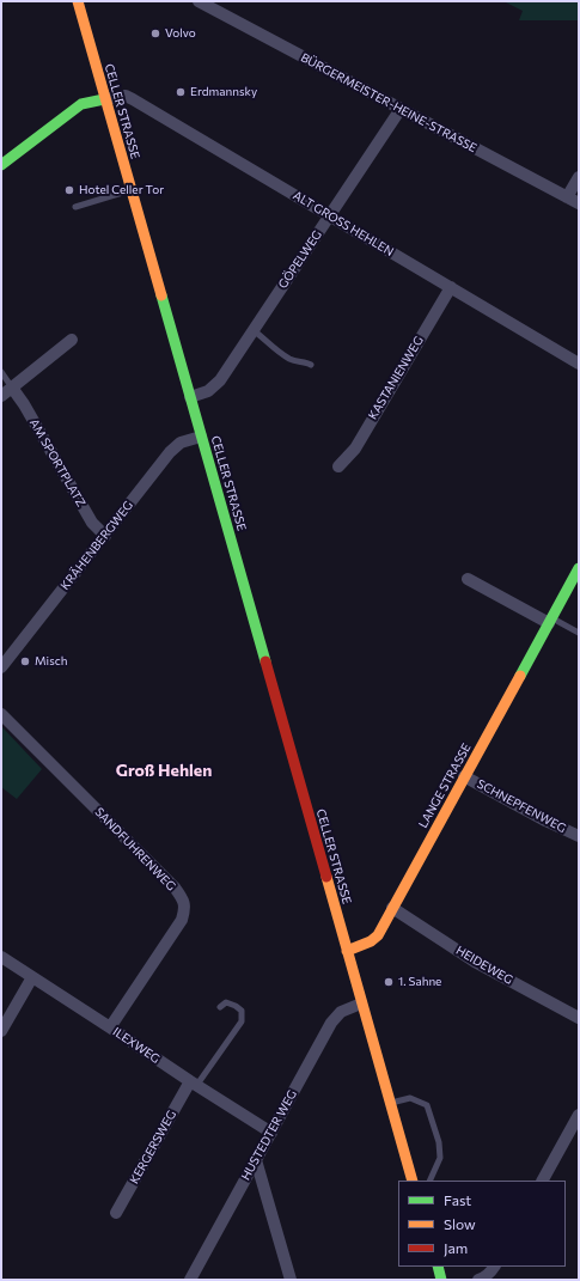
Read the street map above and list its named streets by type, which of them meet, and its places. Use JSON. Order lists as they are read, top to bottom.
{
  "streets": {
    "main road": ["CELLER STRASSE", "LANGE STRASSE"],
    "street": [
      "BÜRGERMEISTER-HEINE-STRASSE",
      "ALT GROSS HEHLEN",
      "GÖPELWEG",
      "KASTANIENWEG",
      "AM SPORTPLATZ",
      "KRÄHENBERGWEG",
      "SCHNEPFENWEG",
      "SANDFUHRENWEG",
      "HEIDEWEG",
      "ILEXWEG",
      "HUSTEDTER WEG",
      "KERGERSWEG"
    ]
  },
  "crossings": [
    ["BÜRGERMEISTER-HEINE-STRASSE", "GÖPELWEG"],
    ["CELLER STRASSE", "ALT GROSS HEHLEN"],
    ["CELLER STRASSE", "GÖPELWEG"],
    ["CELLER STRASSE", "KRÄHENBERGWEG"],
    ["CELLER STRASSE", "LANGE STRASSE"],
    ["CELLER STRASSE", "HUSTEDTER WEG"],
    ["ALT GROSS HEHLEN", "GÖPELWEG"],
    ["ALT GROSS HEHLEN", "KASTANIENWEG"],
    ["AM SPORTPLATZ", "KRÄHENBERGWEG"],
    ["LANGE STRASSE", "SCHNEPFENWEG"],
    ["LANGE STRASSE", "HEIDEWEG"],
    ["SANDFUHRENWEG", "ILEXWEG"],
    ["ILEXWEG", "HUSTEDTER WEG"],
    ["ILEXWEG", "KERGERSWEG"]
  ],
  "districts": ["Groß Hehlen"],
  "places": [
    "Volvo",
    "Erdmannsky",
    "Hotel Celler Tor",
    "Misch",
    "1. Sahne"
  ],
  "legend": ["Fast", "Slow", "Jam"]
}
